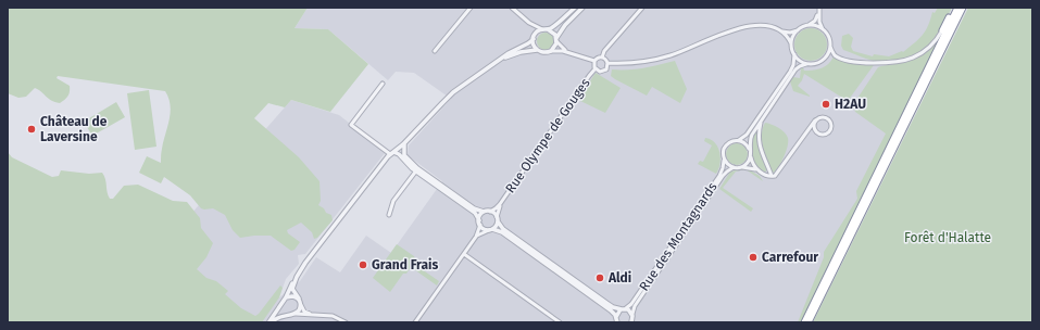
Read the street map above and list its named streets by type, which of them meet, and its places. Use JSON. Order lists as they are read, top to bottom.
{
  "streets": {
    "street": ["Rue Olympe de Gouges", "Rue des Montagnards"]
  },
  "parks": ["Forêt d'Halatte"],
  "places": [
    "H2AU",
    "Château de Laversine",
    "Carrefour",
    "Grand Frais",
    "Aldi"
  ]
}
